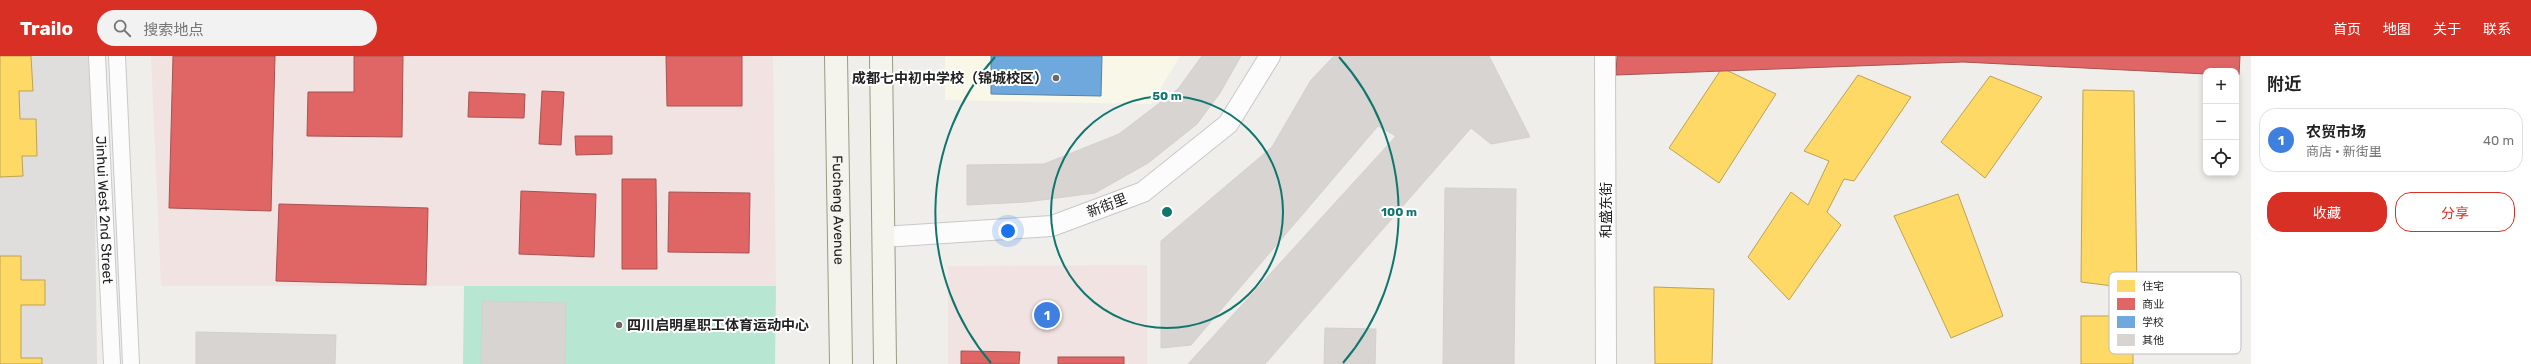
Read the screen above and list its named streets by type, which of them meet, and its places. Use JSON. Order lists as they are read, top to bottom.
{
  "streets": {
    "main road": ["Fucheng Avenue"],
    "street": ["新街里", "Jinhui West 2nd Street", "和盛东街"]
  },
  "places": ["成都七中初中学校（锦城校区）", "四川启明星职工体育运动中心"],
  "legend": [
    "住宅",
    "商业",
    "学校",
    "其他"
  ],
  "page": {
    "header": "Trailo",
    "search": "搜索地点",
    "nav": [
      "首页",
      "地图",
      "关于",
      "联系"
    ],
    "heading": "附近",
    "map_buttons": ["+", "−"],
    "list": [
      {
        "mark": "1",
        "name": "农贸市场",
        "note": "商店 · 新街里",
        "value": "40 m"
      }
    ],
    "buttons": ["收藏", "分享"],
    "pins": "1"
  },
  "rings": ["50 m", "100 m"]
}
